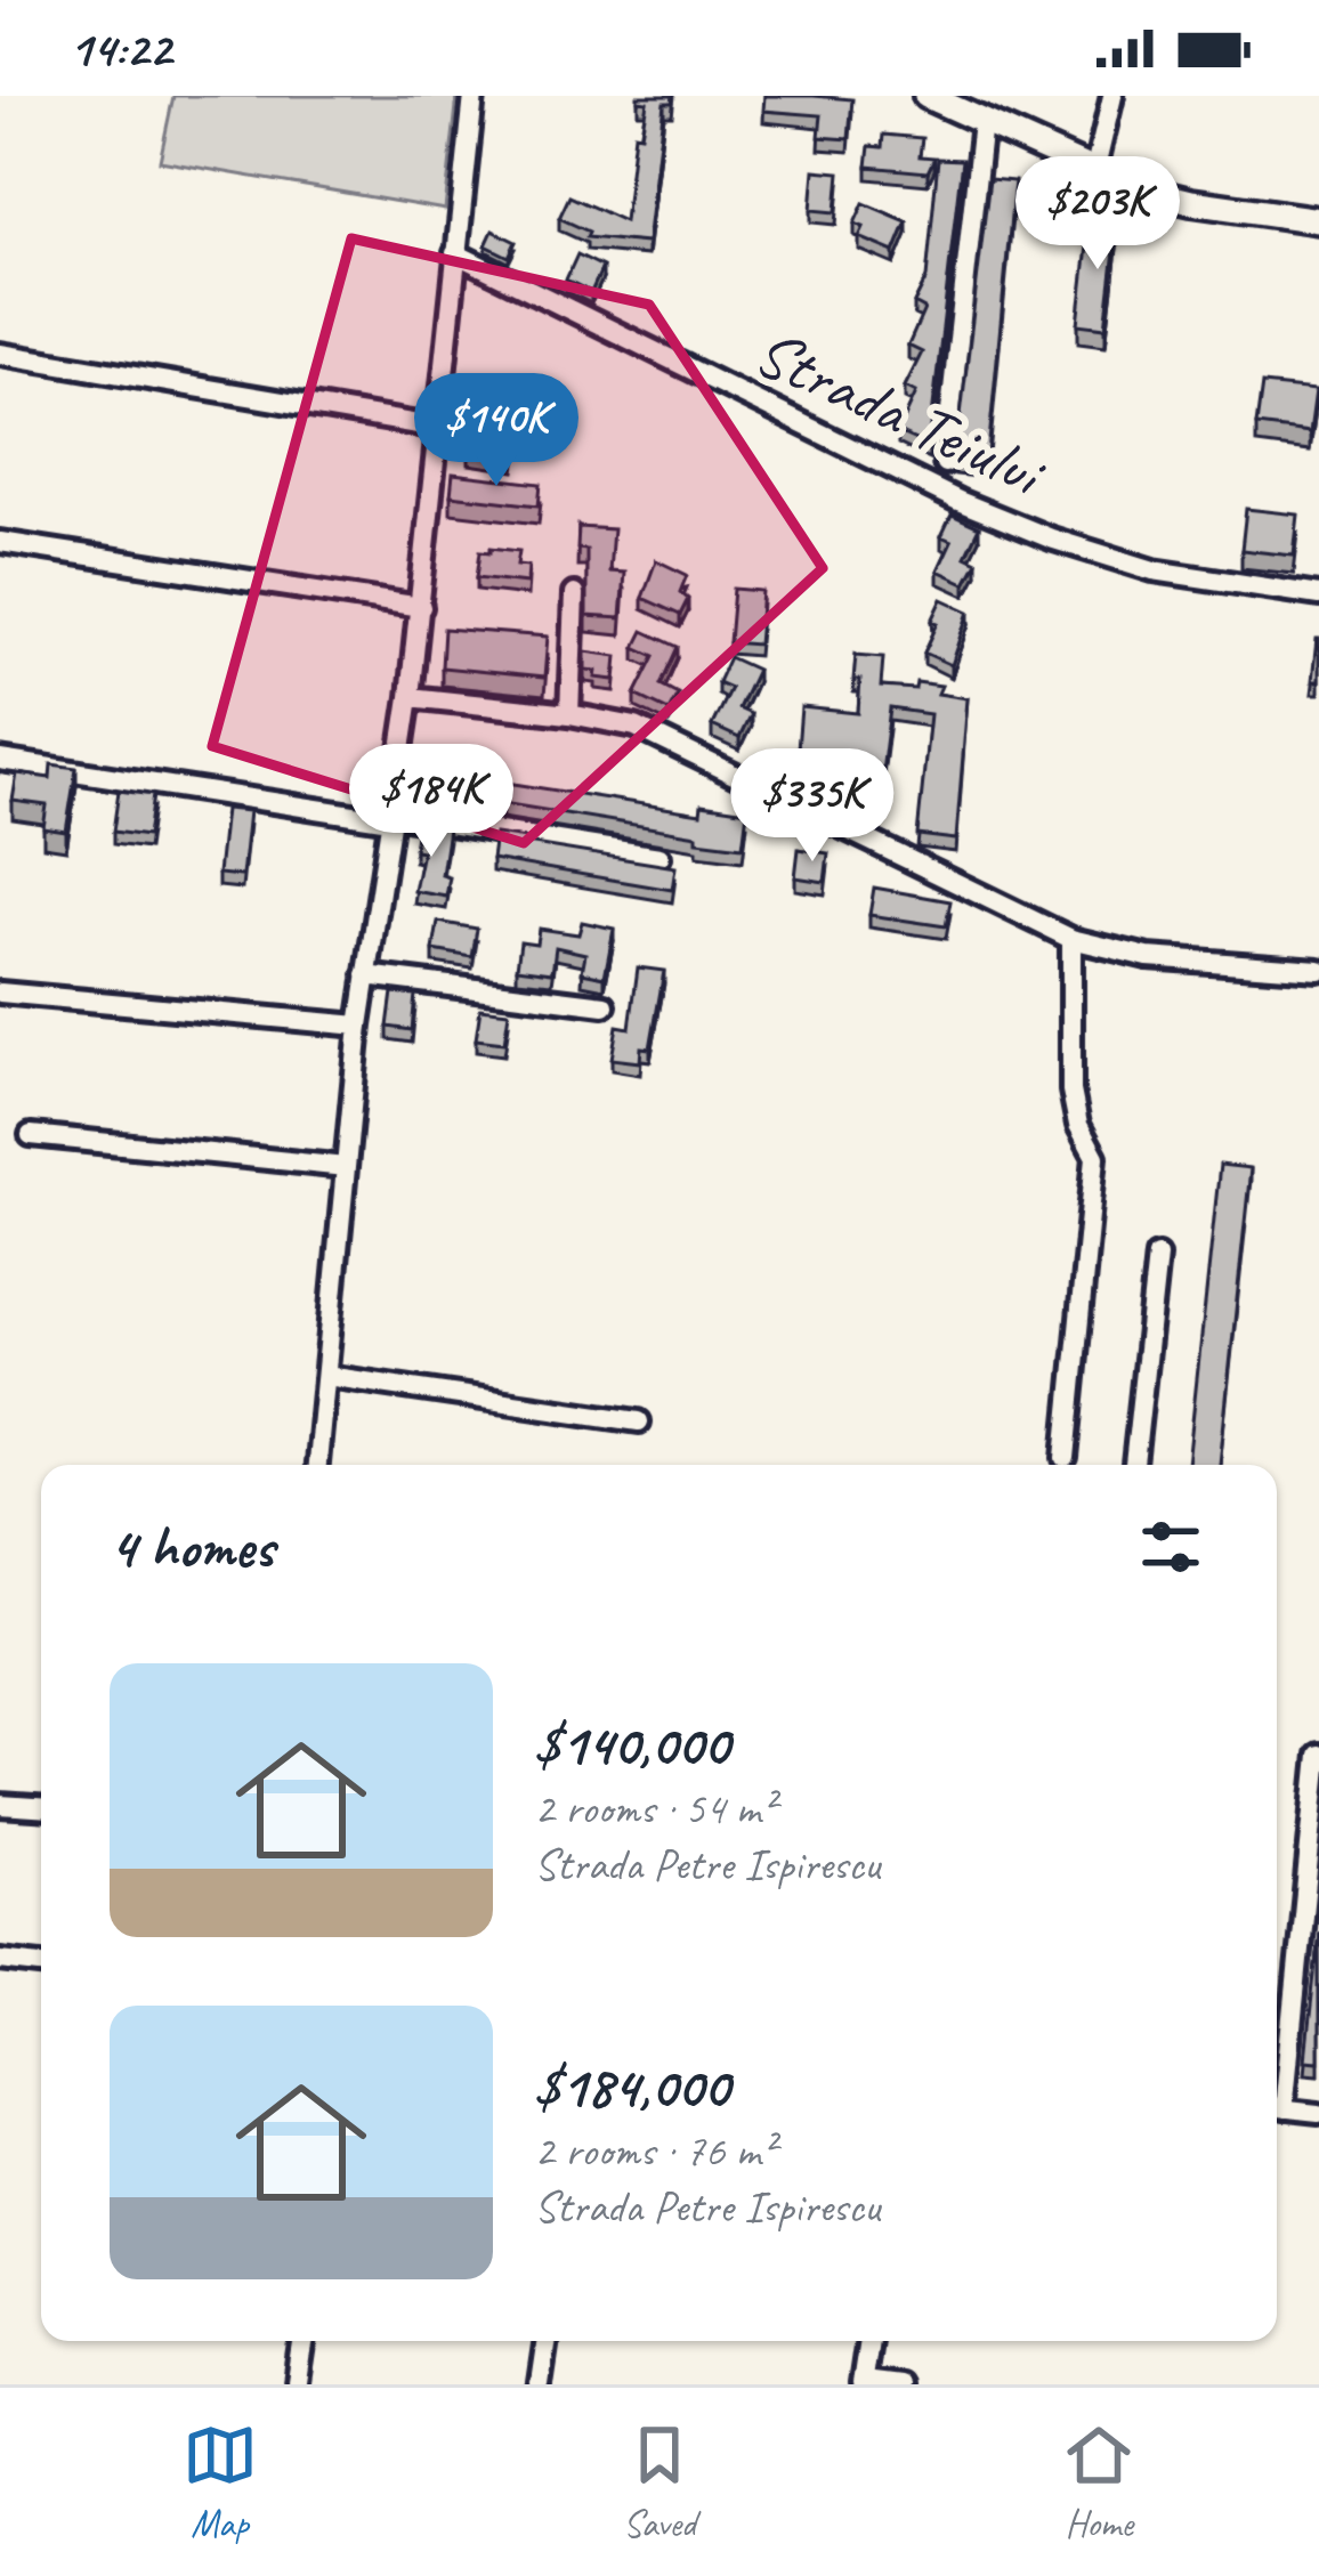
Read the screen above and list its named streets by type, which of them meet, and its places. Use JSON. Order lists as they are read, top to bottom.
{
  "streets": {
    "street": ["Strada Teiului"]
  },
  "page": {
    "status": "14:22",
    "price": [
      "$203K",
      "$140K",
      "$184K",
      "$335K"
    ],
    "heading": "4 homes",
    "list": [
      {
        "name": "$140,000",
        "note": "2 rooms · 54 m² · Strada Petre Ispirescu"
      },
      {
        "name": "$184,000",
        "note": "2 rooms · 76 m² · Strada Petre Ispirescu"
      }
    ],
    "tabs": ["Map", "Saved", "Home"]
  }
}
